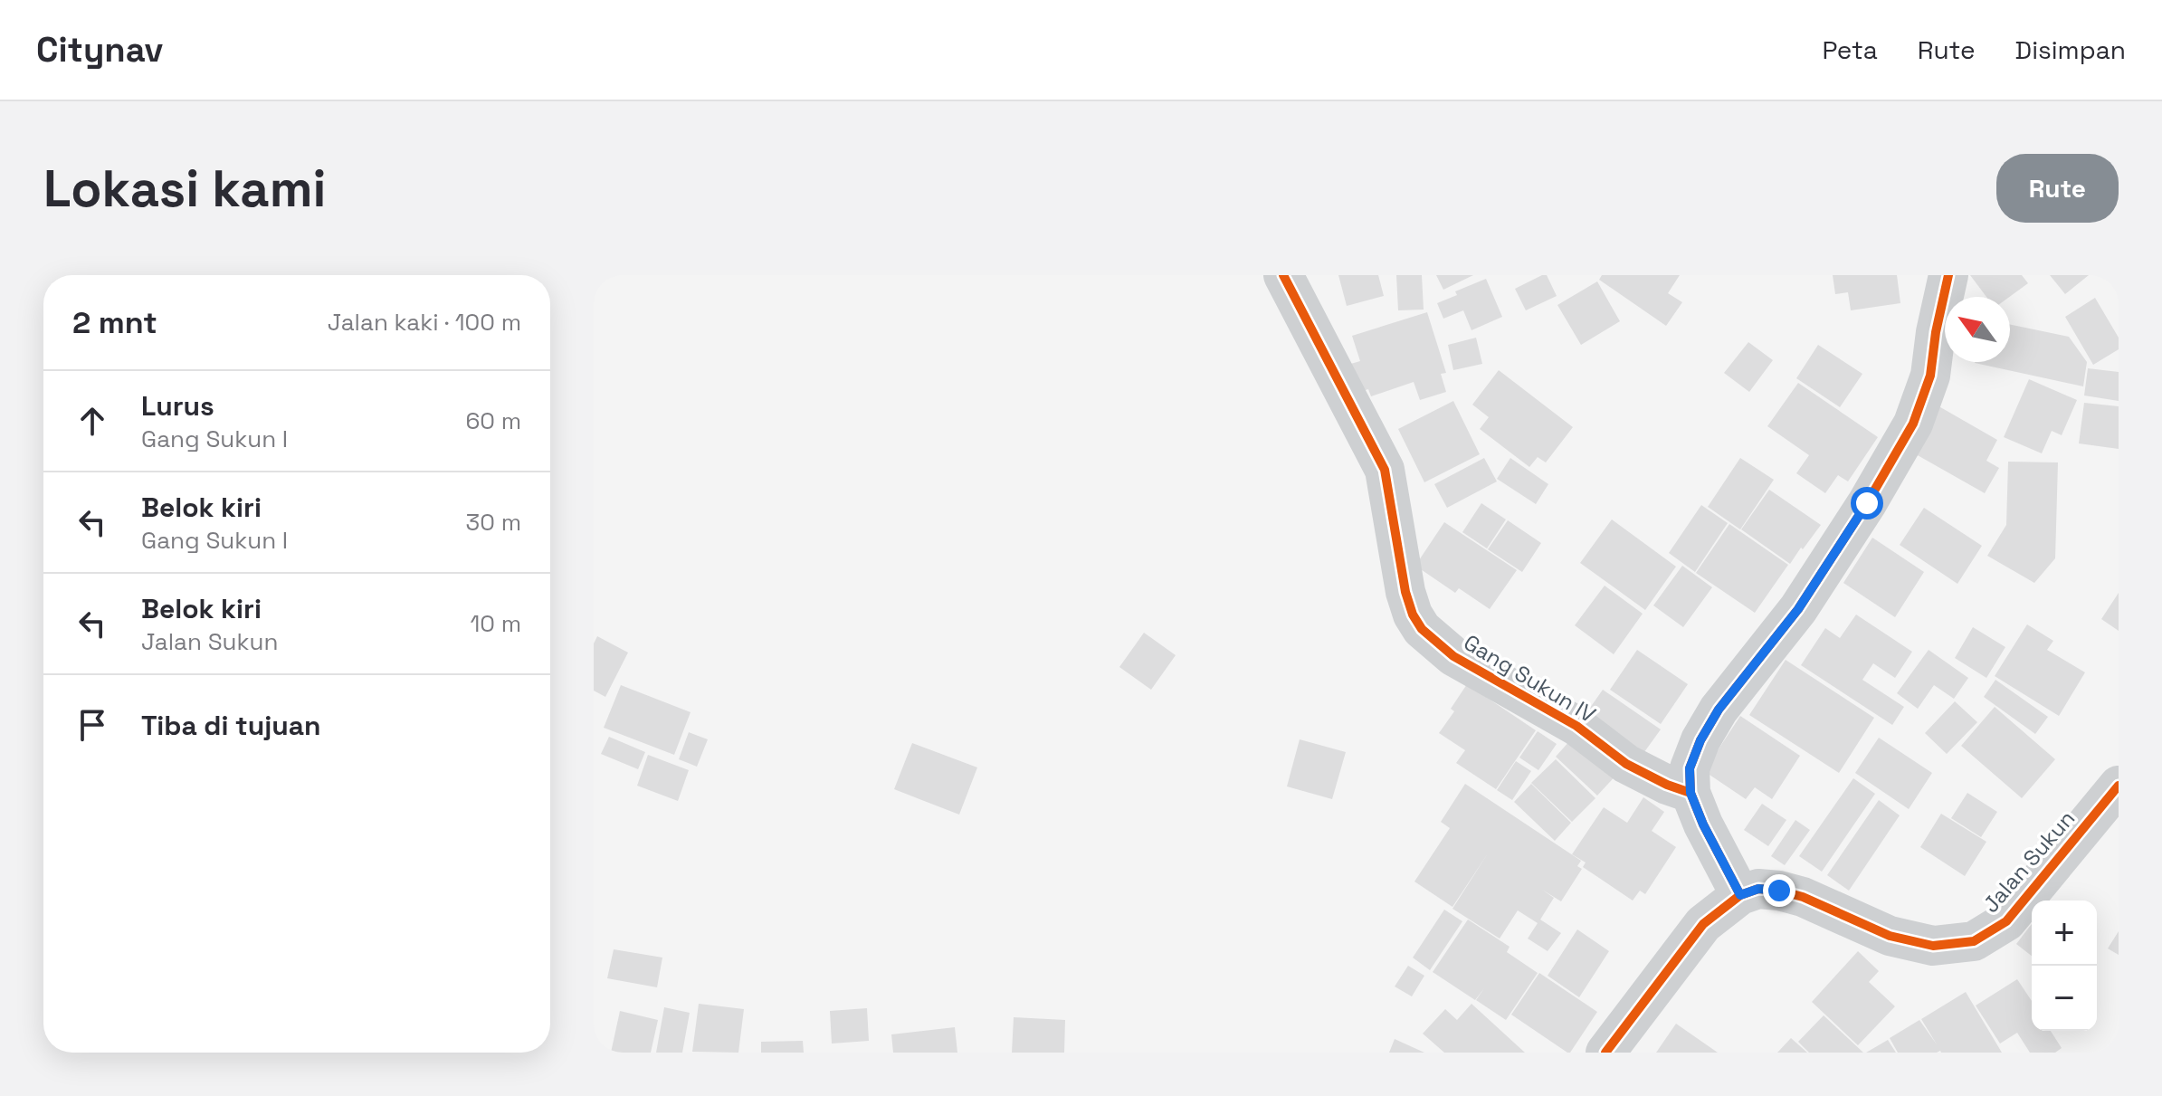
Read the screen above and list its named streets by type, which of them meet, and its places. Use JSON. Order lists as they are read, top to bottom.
{
  "streets": {
    "street": ["Gang Sukun IV", "Jalan Sukun"]
  },
  "north": "top left",
  "page": {
    "header": "Citynav",
    "nav": ["Peta", "Rute", "Disimpan"],
    "buttons": "Rute",
    "title": "Lokasi kami",
    "heading": ["2 mnt", "Jalan kaki · 100 m"],
    "list": [
      ["Lurus", "Gang Sukun I", "60 m"],
      ["Belok kiri", "Gang Sukun I", "30 m"],
      ["Belok kiri", "Jalan Sukun", "10 m"],
      "Tiba di tujuan"
    ],
    "map_buttons": ["+", "−"]
  }
}
